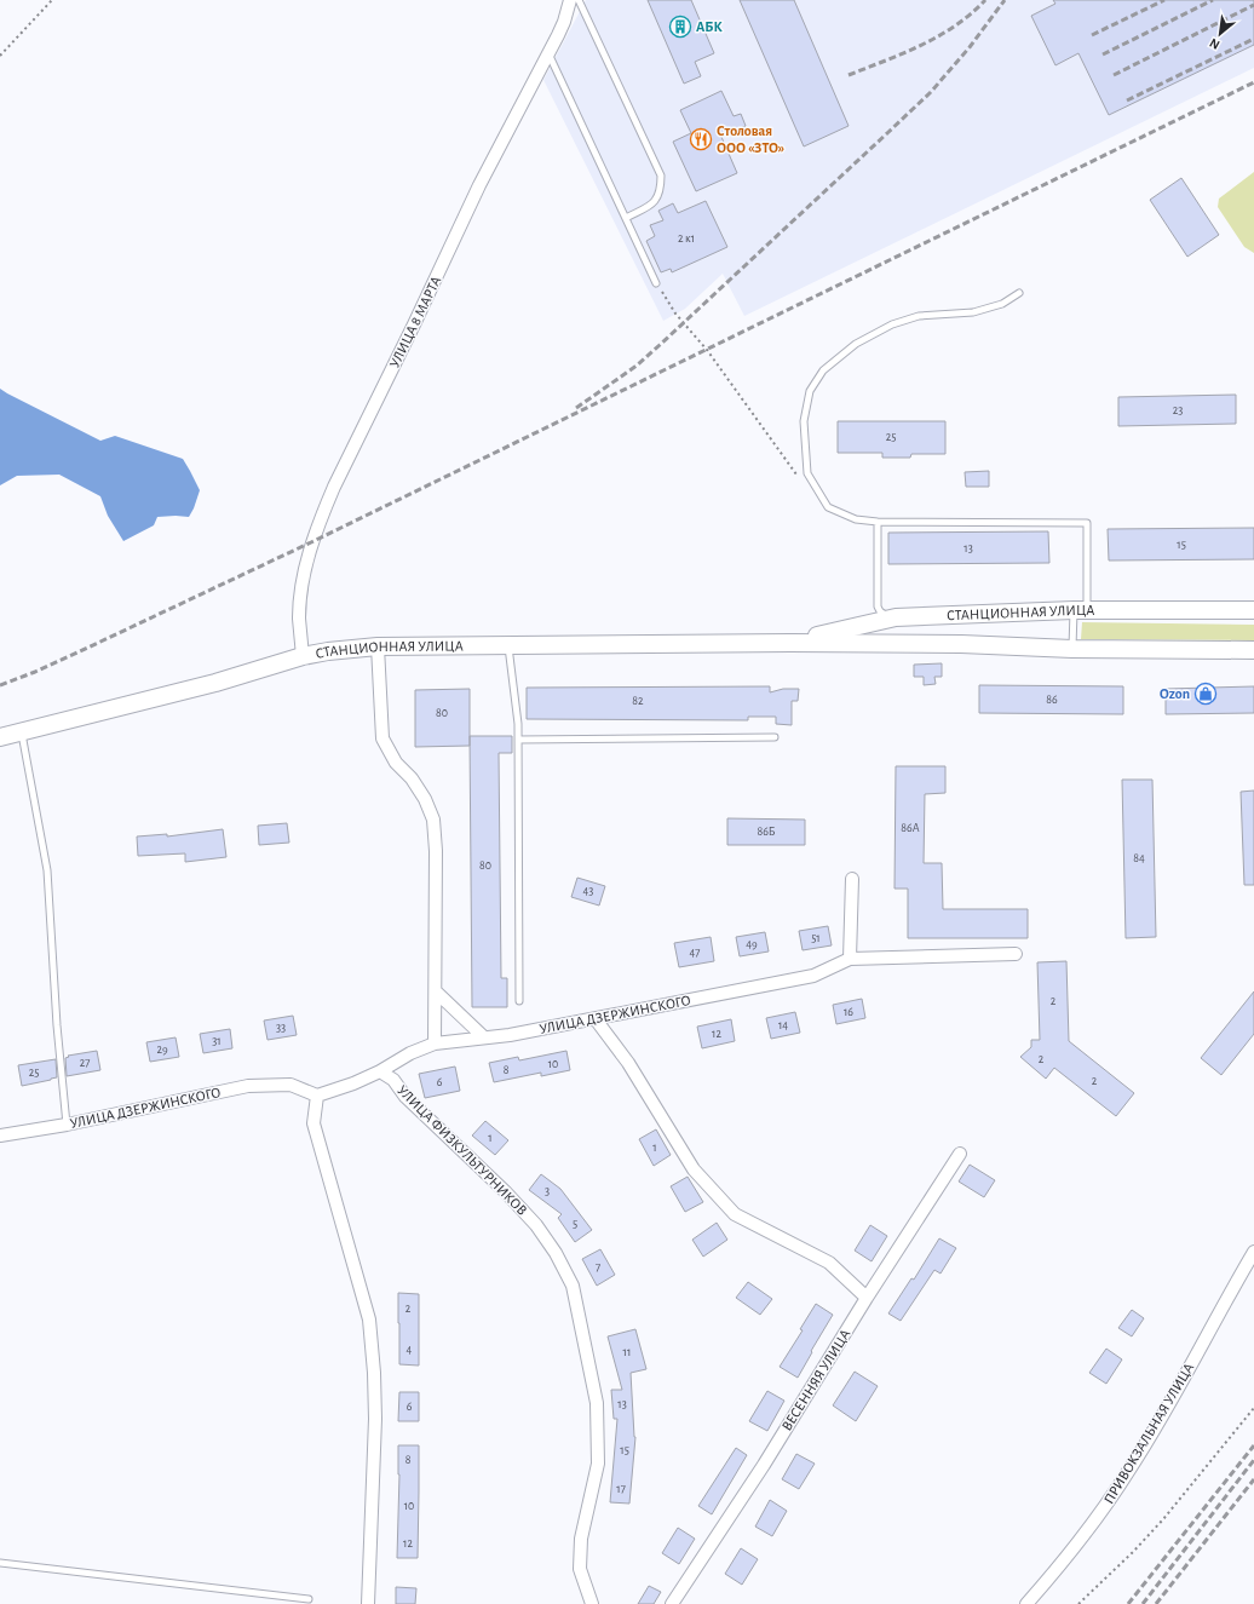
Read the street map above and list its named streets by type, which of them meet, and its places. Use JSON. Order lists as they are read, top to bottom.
{
  "streets": {
    "street": [
      "УЛИЦА 8 МАРТА",
      "СТАНЦИОННАЯ УЛИЦА",
      "УЛИЦА ДЗЕРЖИНСКОГО",
      "УЛИЦА ФИЗКУЛЬТУРНИКОВ",
      "ВЕСЕННЯЯ УЛИЦА",
      "ПРИВОКЗАЛЬНАЯ УЛИЦА"
    ]
  },
  "crossings": [
    ["УЛИЦА 8 МАРТА", "СТАНЦИОННАЯ УЛИЦА"],
    ["УЛИЦА ДЗЕРЖИНСКОГО", "УЛИЦА ФИЗКУЛЬТУРНИКОВ"]
  ],
  "places": {
    "building": ["АБК"],
    "restaurant": ["Столовая ООО «ЗТО»"],
    "shop": ["Ozon"]
  },
  "house_numbers": [
    "2 к1",
    "23",
    "25",
    "15",
    "13",
    "86",
    "82",
    "80",
    "86А",
    "86Б",
    "84",
    "80",
    "43",
    "51",
    "49",
    "47",
    "2",
    "16",
    "14",
    "33",
    "12",
    "31",
    "29",
    "2",
    "27",
    "10",
    "8",
    "25",
    "2",
    "6",
    "1",
    "1",
    "3",
    "5",
    "7",
    "2",
    "4",
    "11",
    "13",
    "6",
    "15",
    "8",
    "17",
    "10",
    "12"
  ],
  "north": "bottom left"
}
